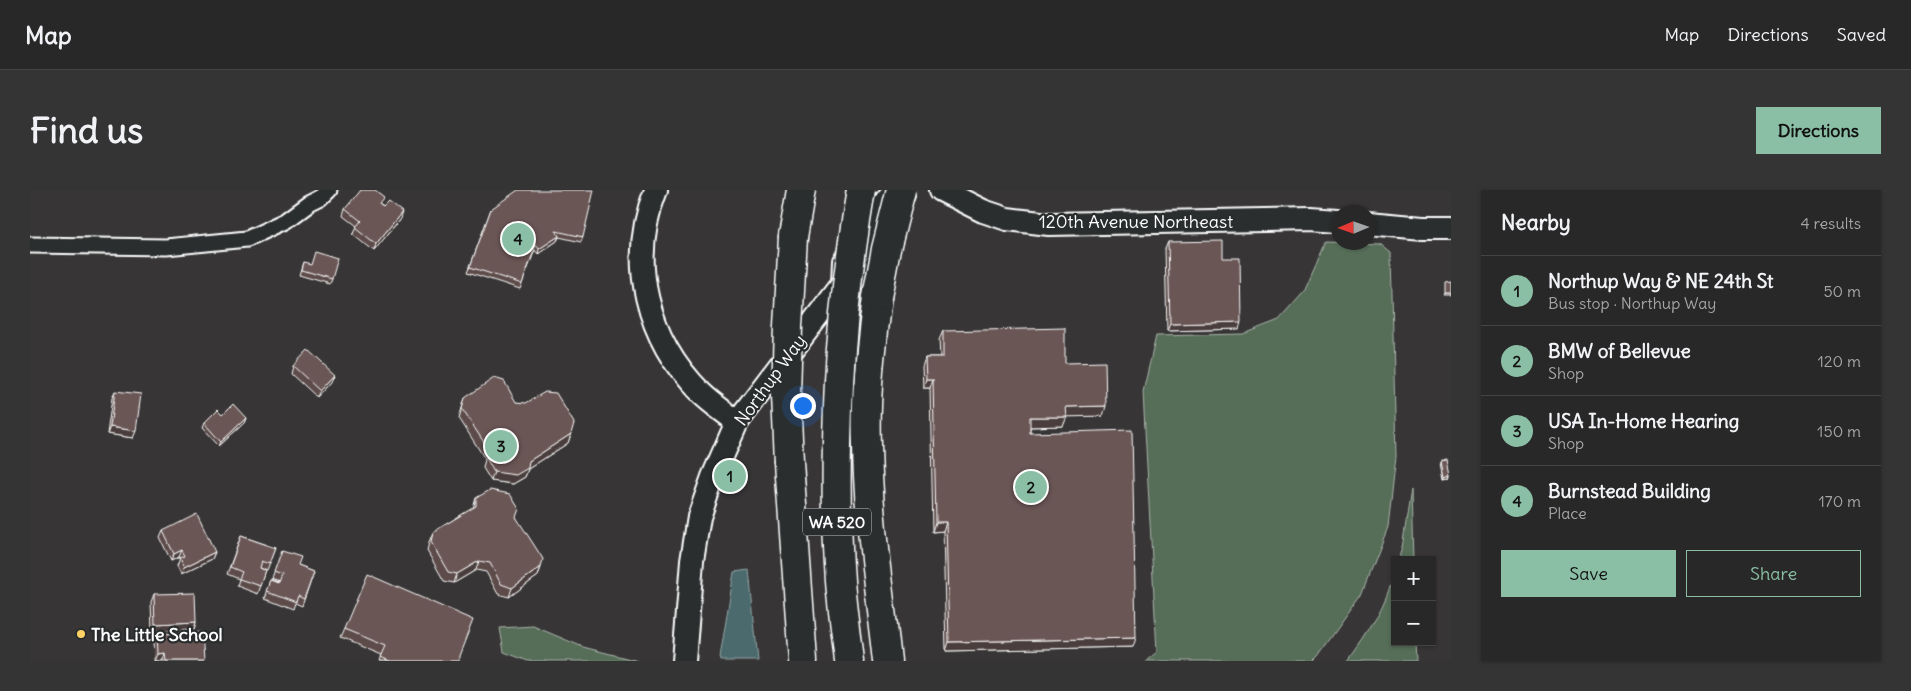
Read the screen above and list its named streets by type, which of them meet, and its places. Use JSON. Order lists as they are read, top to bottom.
{
  "streets": {
    "highway": ["WA 520"],
    "street": ["120th Avenue Northeast", "Northup Way"]
  },
  "places": ["The Little School"],
  "north": "left",
  "page": {
    "header": "Map",
    "nav": ["Map", "Directions", "Saved"],
    "buttons": [
      "Directions",
      ["Save", "Share"]
    ],
    "title": "Find us",
    "heading": ["Nearby", "4 results"],
    "pins": [
      "4",
      "3",
      "1",
      "2"
    ],
    "list": [
      {
        "mark": "1",
        "name": "Northup Way & NE 24th St",
        "note": "Bus stop · Northup Way",
        "value": "50 m"
      },
      {
        "mark": "2",
        "name": "BMW of Bellevue",
        "note": "Shop",
        "value": "120 m"
      },
      {
        "mark": "3",
        "name": "USA In-Home Hearing",
        "note": "Shop",
        "value": "150 m"
      },
      {
        "mark": "4",
        "name": "Burnstead Building",
        "note": "Place",
        "value": "170 m"
      }
    ],
    "map_buttons": ["+", "−"]
  }
}
